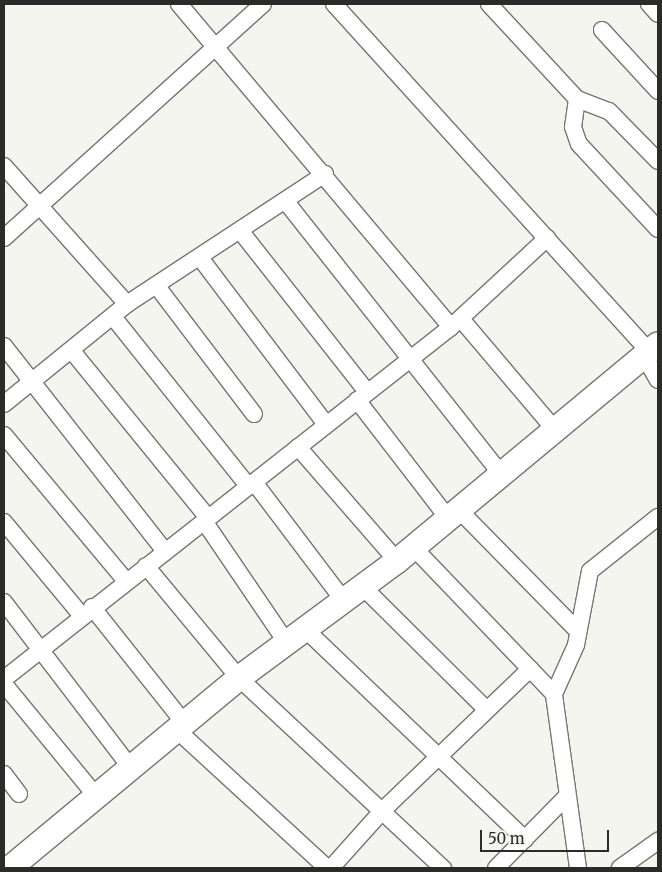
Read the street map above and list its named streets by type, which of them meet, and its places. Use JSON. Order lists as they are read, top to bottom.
{
  "scale_bar": "50 m"
}
